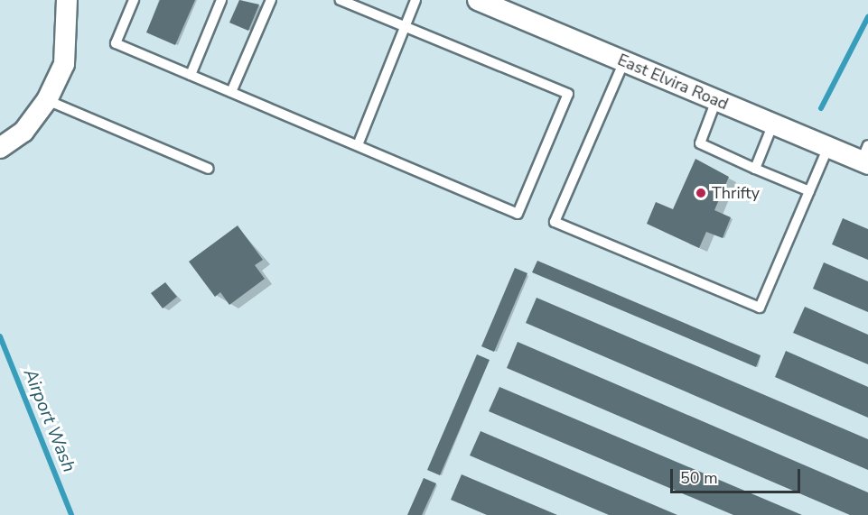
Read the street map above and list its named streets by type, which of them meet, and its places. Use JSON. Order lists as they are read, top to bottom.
{
  "streets": {
    "street": ["East Elvira Road"]
  },
  "water": ["Airport Wash"],
  "places": ["Thrifty"],
  "scale_bar": "50 m"
}
